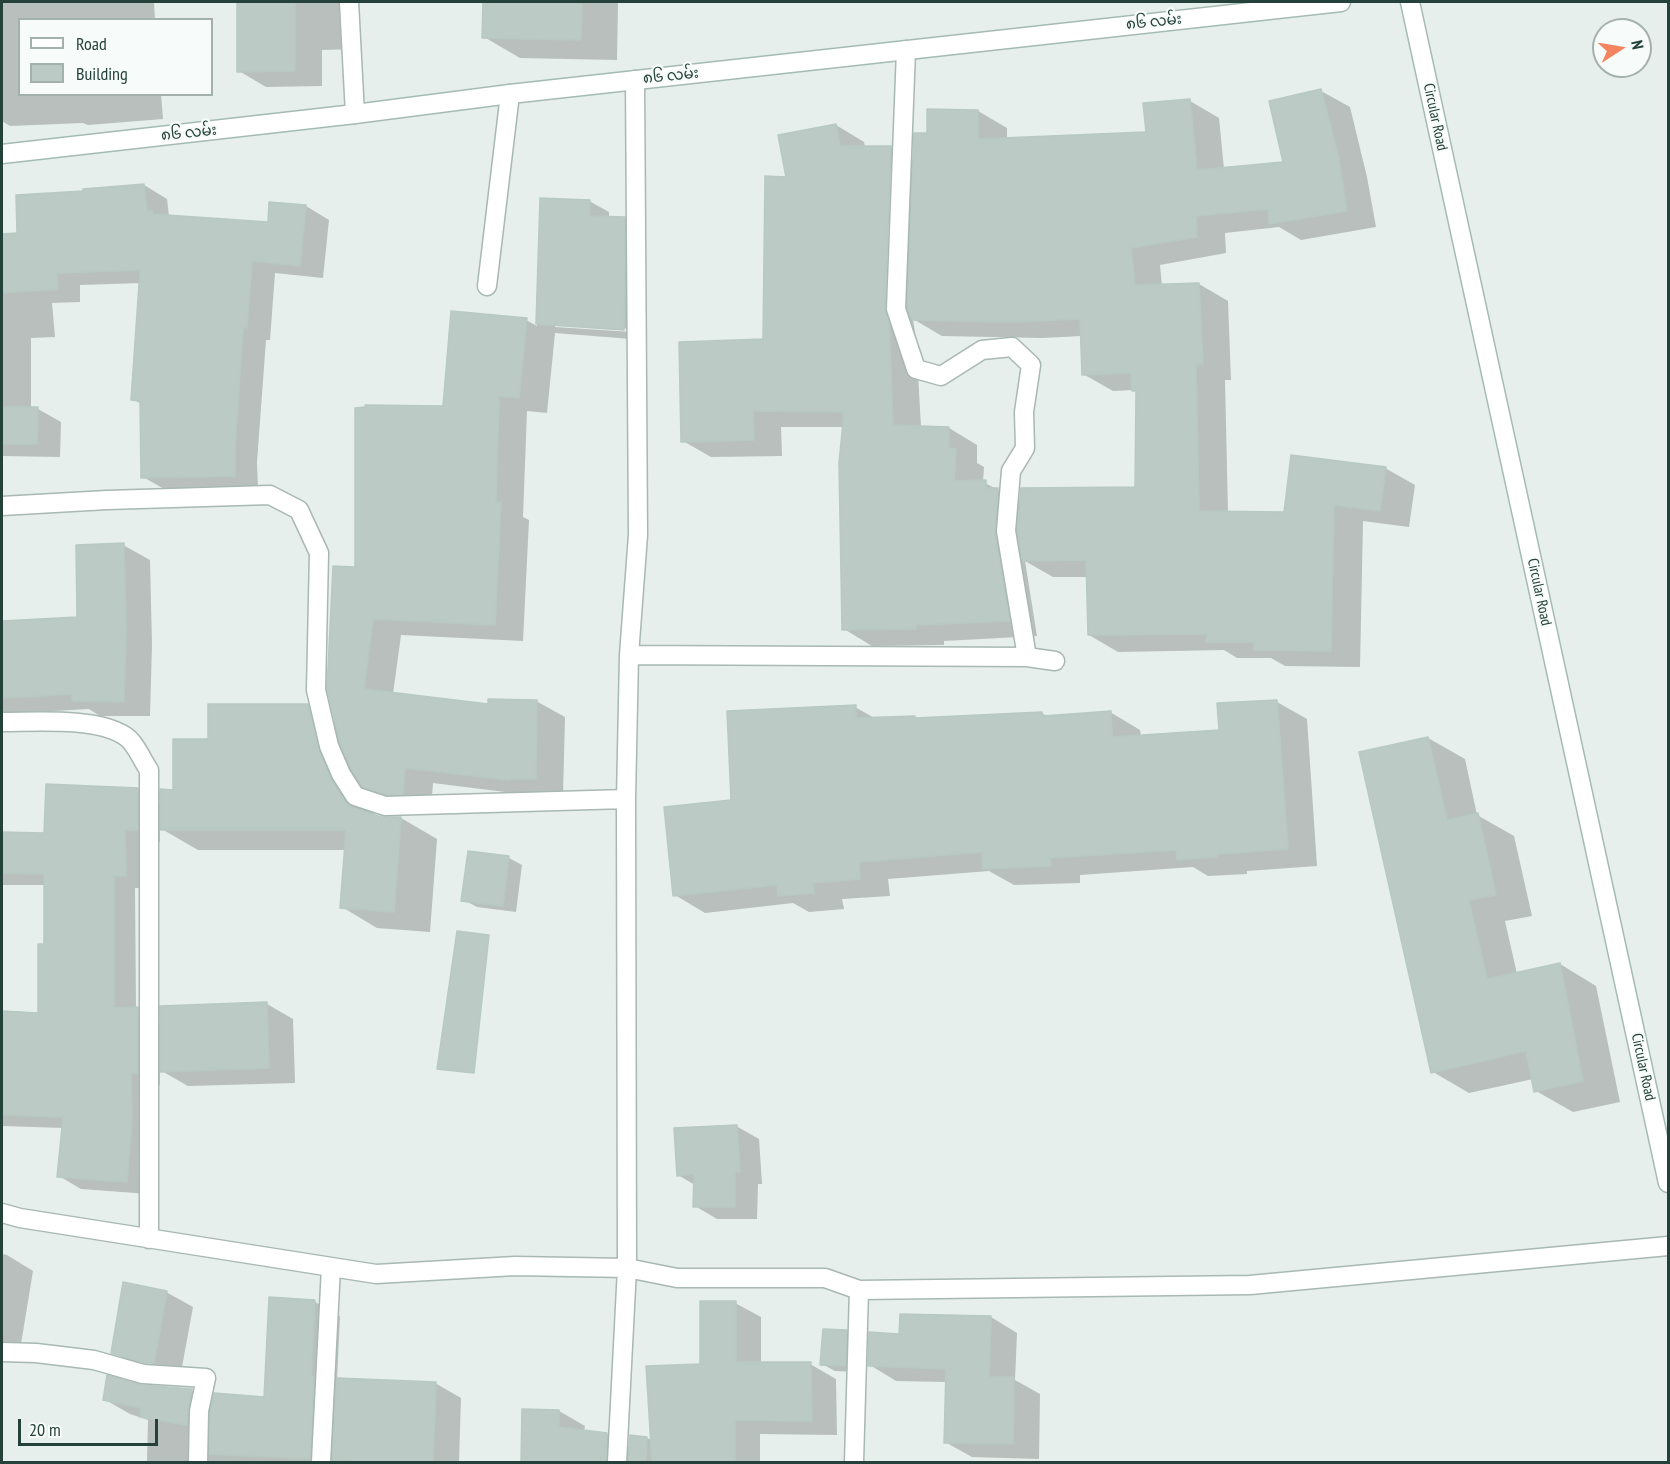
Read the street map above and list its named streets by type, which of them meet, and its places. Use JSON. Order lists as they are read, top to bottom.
{
  "streets": {
    "street": ["၈၆ လမ်း", "Circular Road"]
  },
  "legend": ["Road", "Building"],
  "scale_bar": "20 m",
  "north": "right"
}
